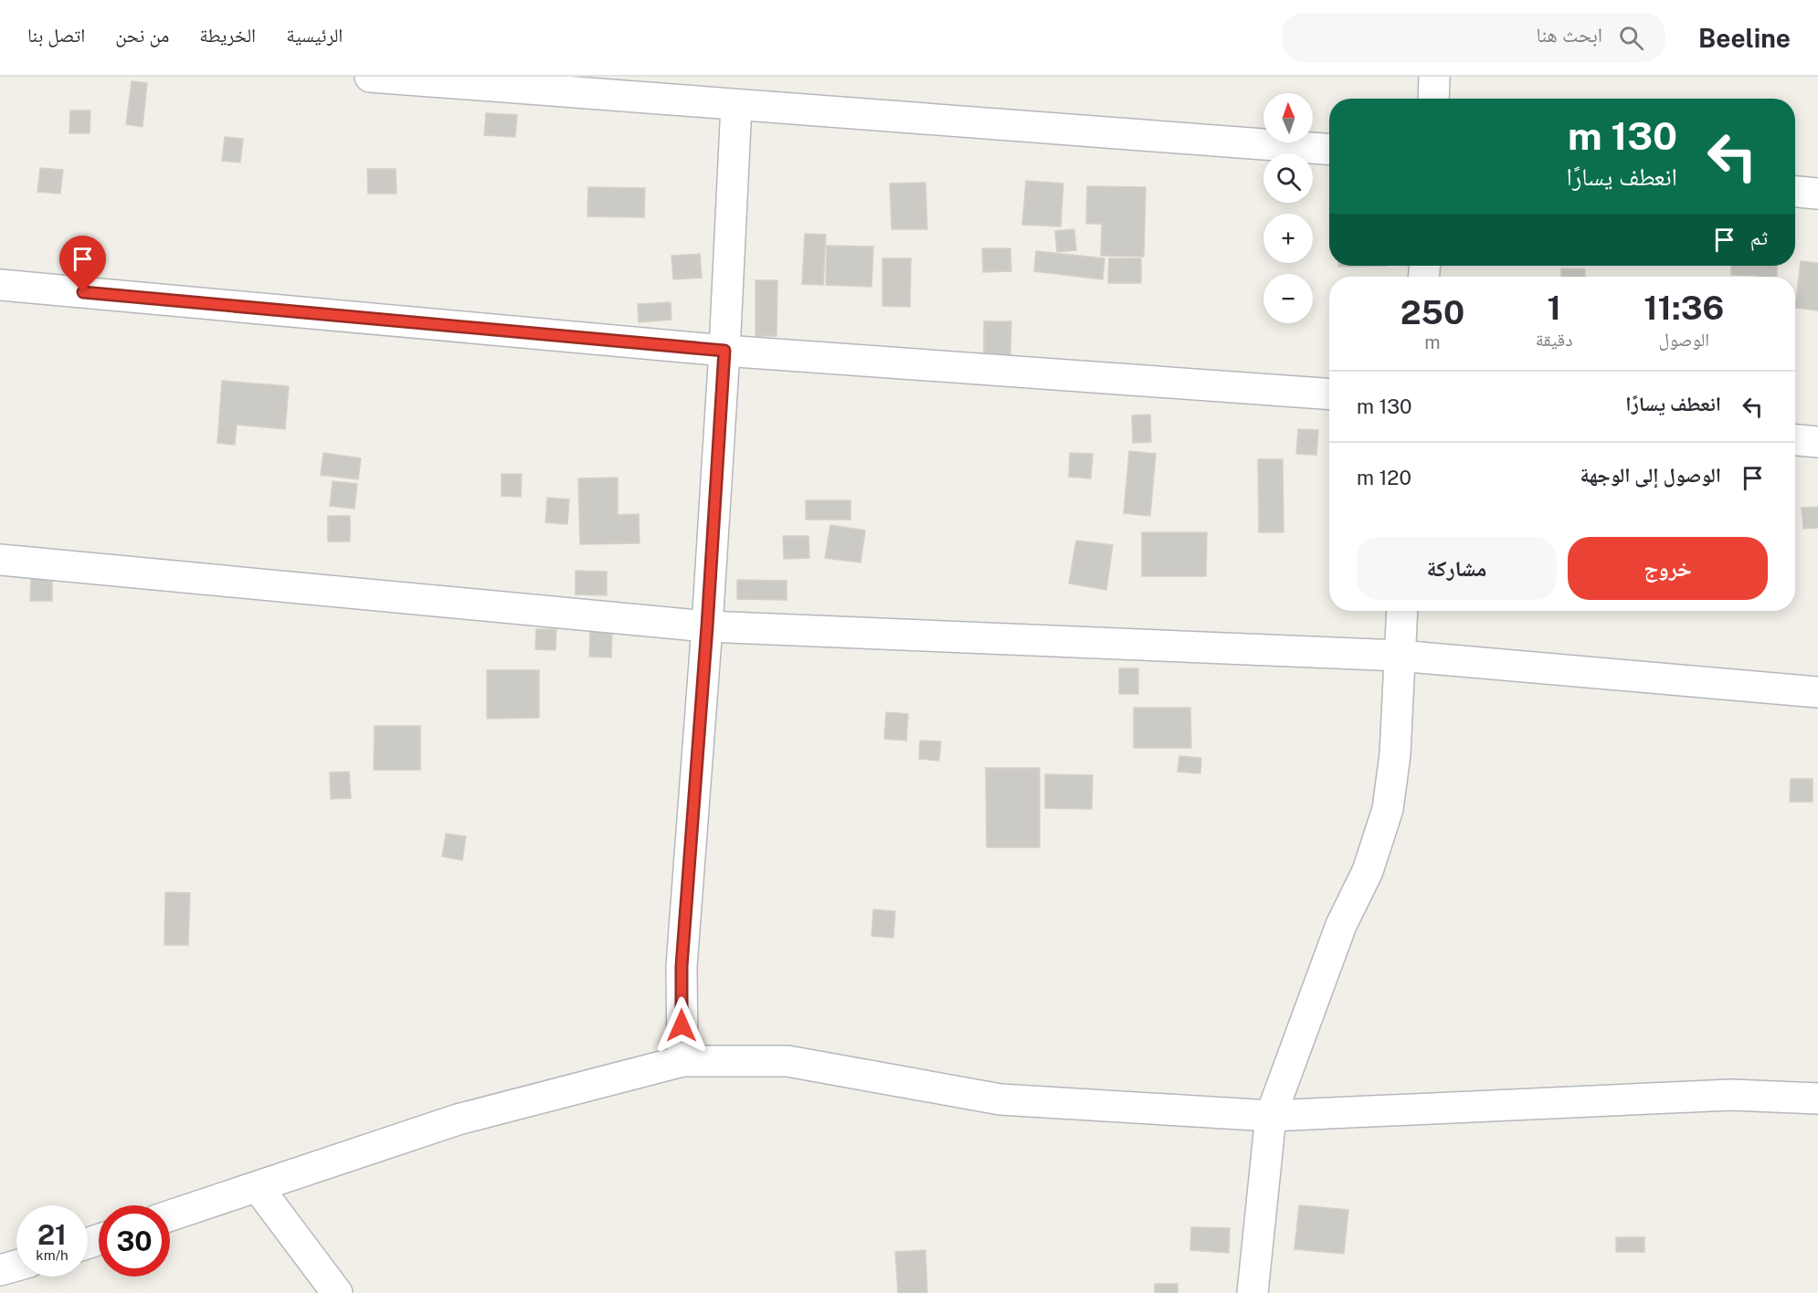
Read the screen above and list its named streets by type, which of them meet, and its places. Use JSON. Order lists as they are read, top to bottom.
{
  "north": "top",
  "page": {
    "header": "Beeline",
    "search": "ابحث هنا",
    "nav": [
      "الرئيسية",
      "الخريطة",
      "من نحن",
      "اتصل بنا"
    ],
    "map_buttons": ["+", "−"],
    "turn": ["130 m", "انعطف يسارًا"],
    "then": "ثم",
    "eta": [
      "11:36",
      "الوصول",
      "1",
      "دقيقة",
      "250",
      "m"
    ],
    "list": [
      {
        "name": "انعطف يسارًا",
        "value": "130 m"
      },
      {
        "name": "الوصول إلى الوجهة",
        "value": "120 m"
      }
    ],
    "buttons": ["خروج", "مشاركة"],
    "speed": "21 km/h",
    "limit": "30"
  }
}
